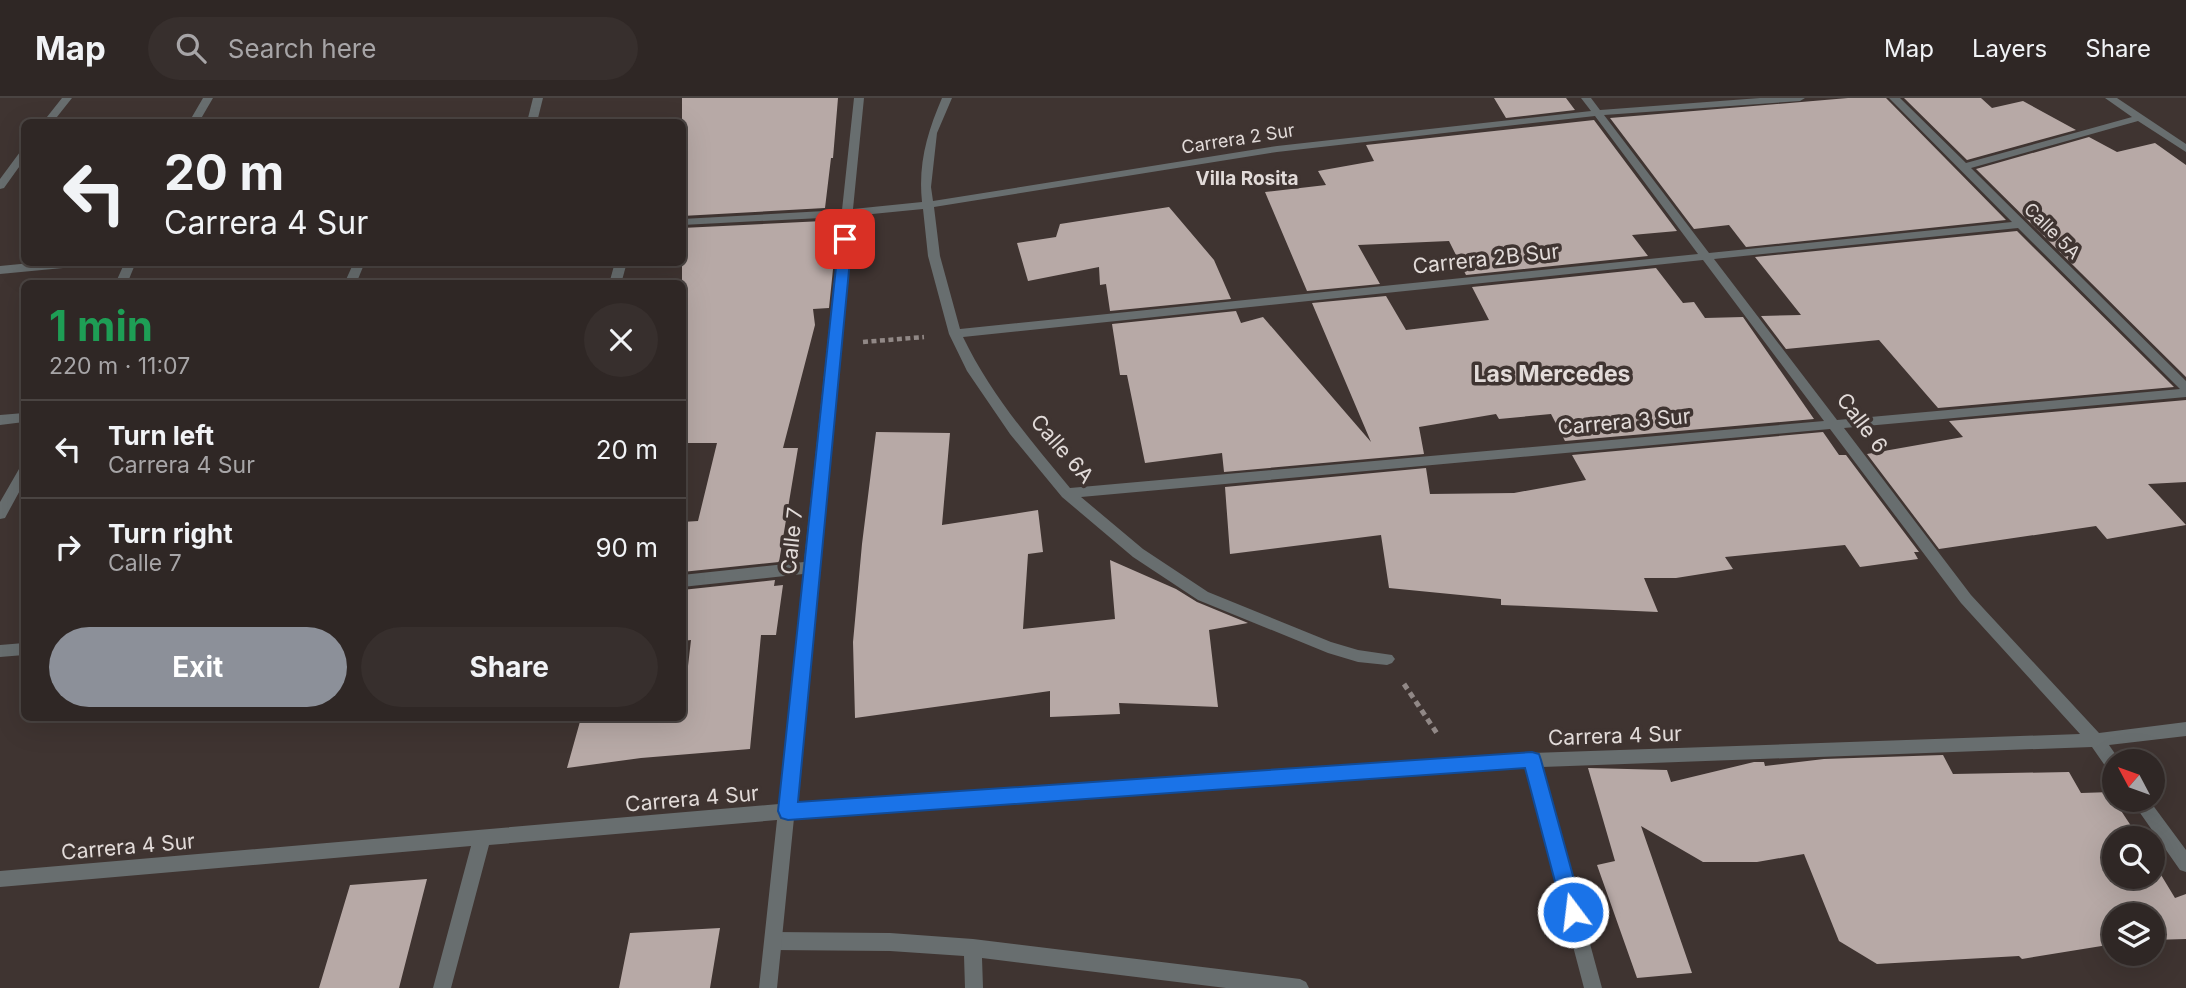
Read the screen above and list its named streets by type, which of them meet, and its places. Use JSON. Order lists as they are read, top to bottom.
{
  "streets": {
    "street": [
      "Carrera 2 Sur",
      "Calle 5A",
      "Carrera 2B Sur",
      "Carrera 3 Sur",
      "Calle 6",
      "Calle 6A",
      "Calle 7",
      "Carrera 4 Sur"
    ]
  },
  "crossings": [
    ["Carrera 2 Sur", "Calle 6"],
    ["Carrera 2 Sur", "Calle 6A"],
    ["Carrera 2 Sur", "Calle 7"],
    ["Calle 5A", "Carrera 2B Sur"],
    ["Calle 5A", "Carrera 3 Sur"],
    ["Carrera 2B Sur", "Calle 6"],
    ["Carrera 2B Sur", "Calle 6A"],
    ["Carrera 3 Sur", "Calle 6"],
    ["Carrera 3 Sur", "Calle 6A"],
    ["Calle 6", "Carrera 4 Sur"],
    ["Calle 7", "Carrera 4 Sur"]
  ],
  "districts": ["Villa Rosita", "Las Mercedes"],
  "north": "top left",
  "page": {
    "header": "Map",
    "search": "Search here",
    "nav": ["Map", "Layers", "Share"],
    "turn": ["20 m", "Carrera 4 Sur"],
    "heading": ["1 min", "220 m · 11:07"],
    "list": [
      {
        "name": "Turn left",
        "note": "Carrera 4 Sur",
        "value": "20 m"
      },
      {
        "name": "Turn right",
        "note": "Calle 7",
        "value": "90 m"
      }
    ],
    "buttons": ["Exit", "Share"]
  }
}
